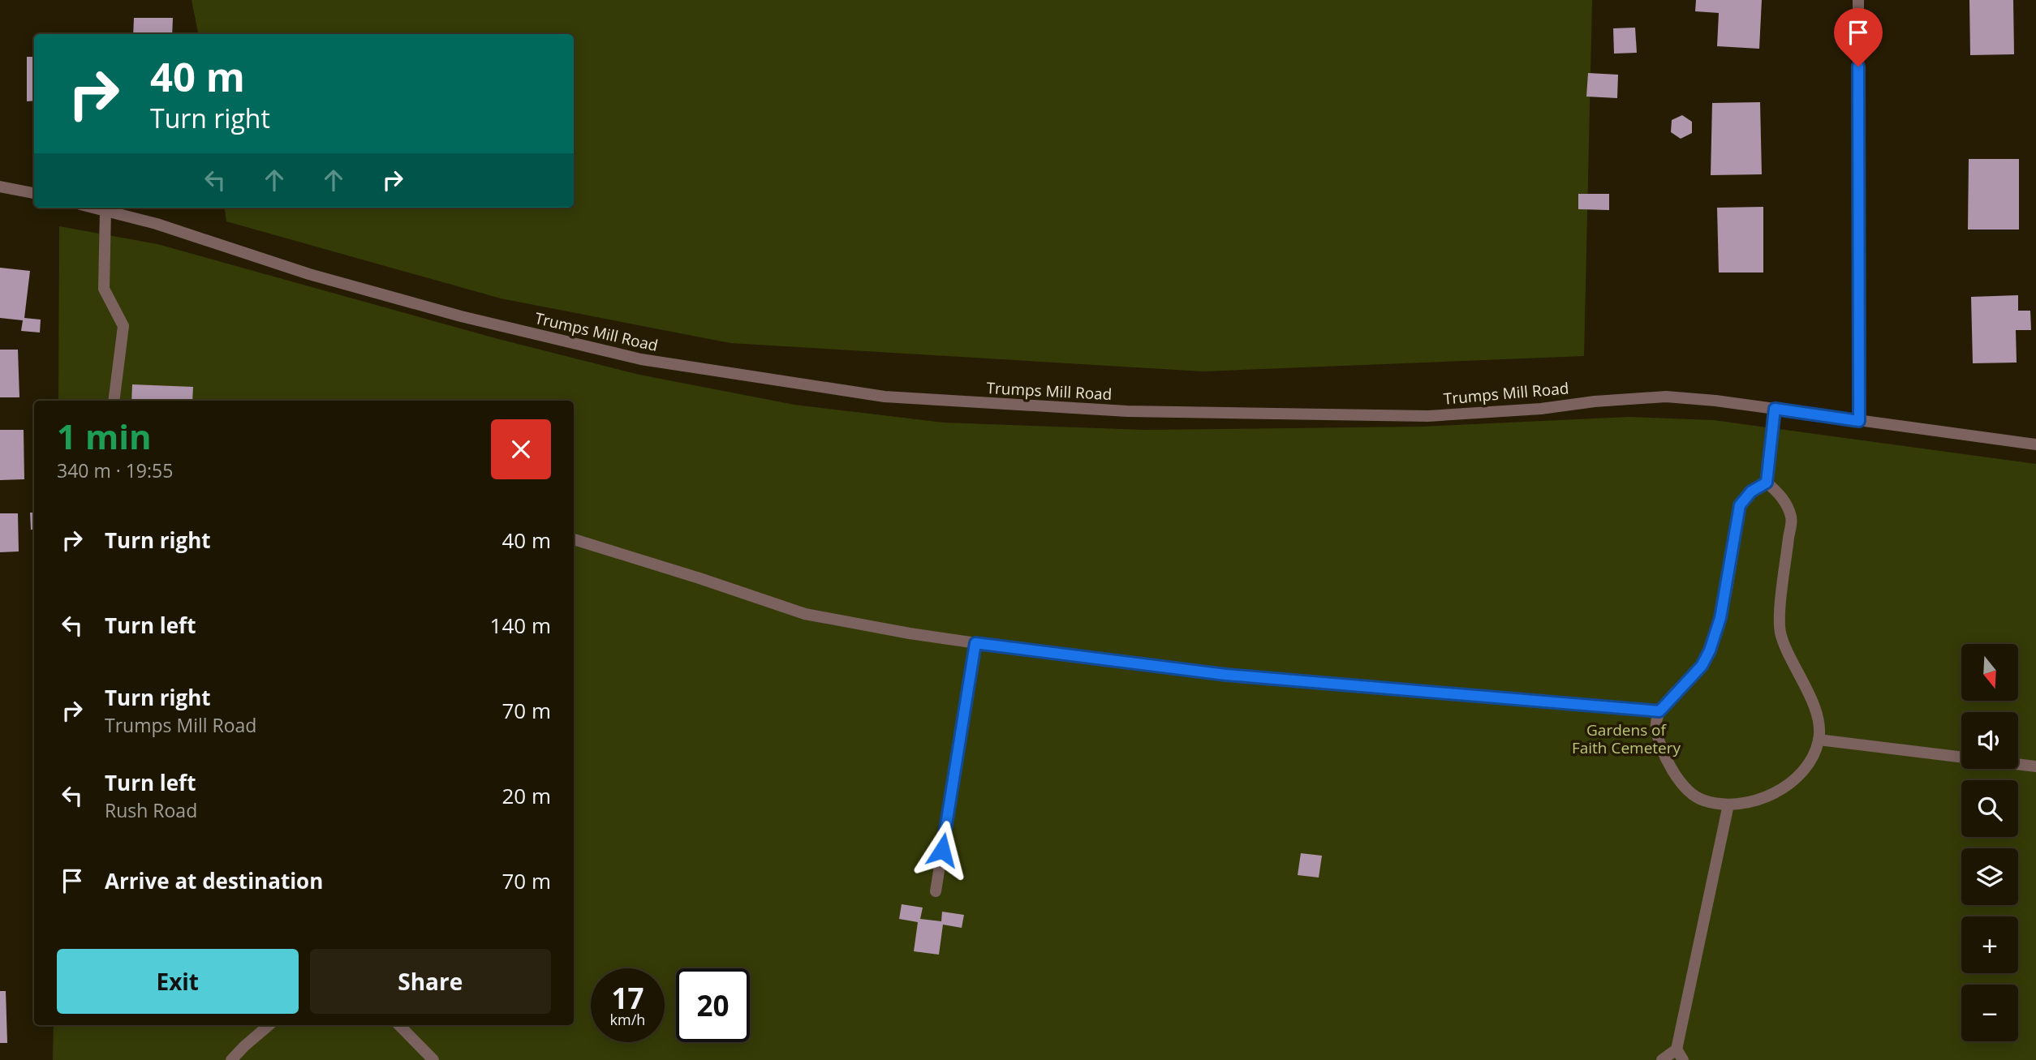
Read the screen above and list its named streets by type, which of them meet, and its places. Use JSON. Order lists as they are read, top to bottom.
{
  "streets": {
    "street": ["Trumps Mill Road"]
  },
  "parks": ["Gardens of Faith Cemetery"],
  "north": "bottom",
  "page": {
    "turn": ["40 m", "Turn right"],
    "heading": ["1 min", "340 m · 19:55"],
    "list": [
      {
        "name": "Turn right",
        "value": "40 m"
      },
      {
        "name": "Turn left",
        "value": "140 m"
      },
      {
        "name": "Turn right",
        "note": "Trumps Mill Road",
        "value": "70 m"
      },
      {
        "name": "Turn left",
        "note": "Rush Road",
        "value": "20 m"
      },
      {
        "name": "Arrive at destination",
        "value": "70 m"
      }
    ],
    "map_buttons": ["+", "−"],
    "buttons": ["Exit", "Share"],
    "speed": "17 km/h",
    "limit": "20"
  }
}
